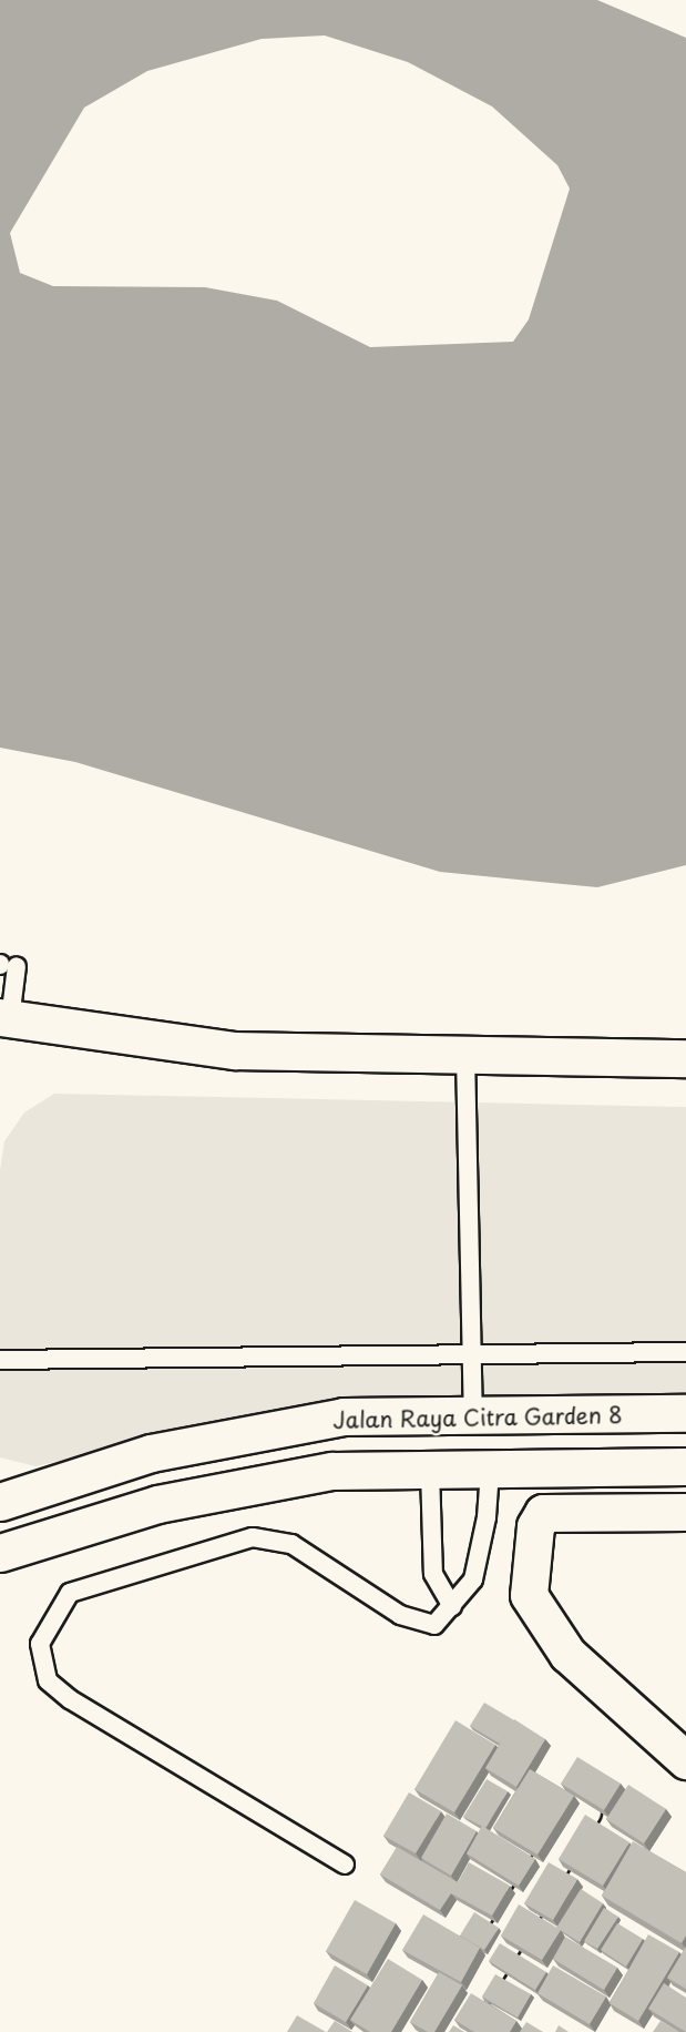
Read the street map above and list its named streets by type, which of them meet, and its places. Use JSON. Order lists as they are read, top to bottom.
{
  "streets": {
    "street": ["Jalan Raya Citra Garden 8"]
  }
}
